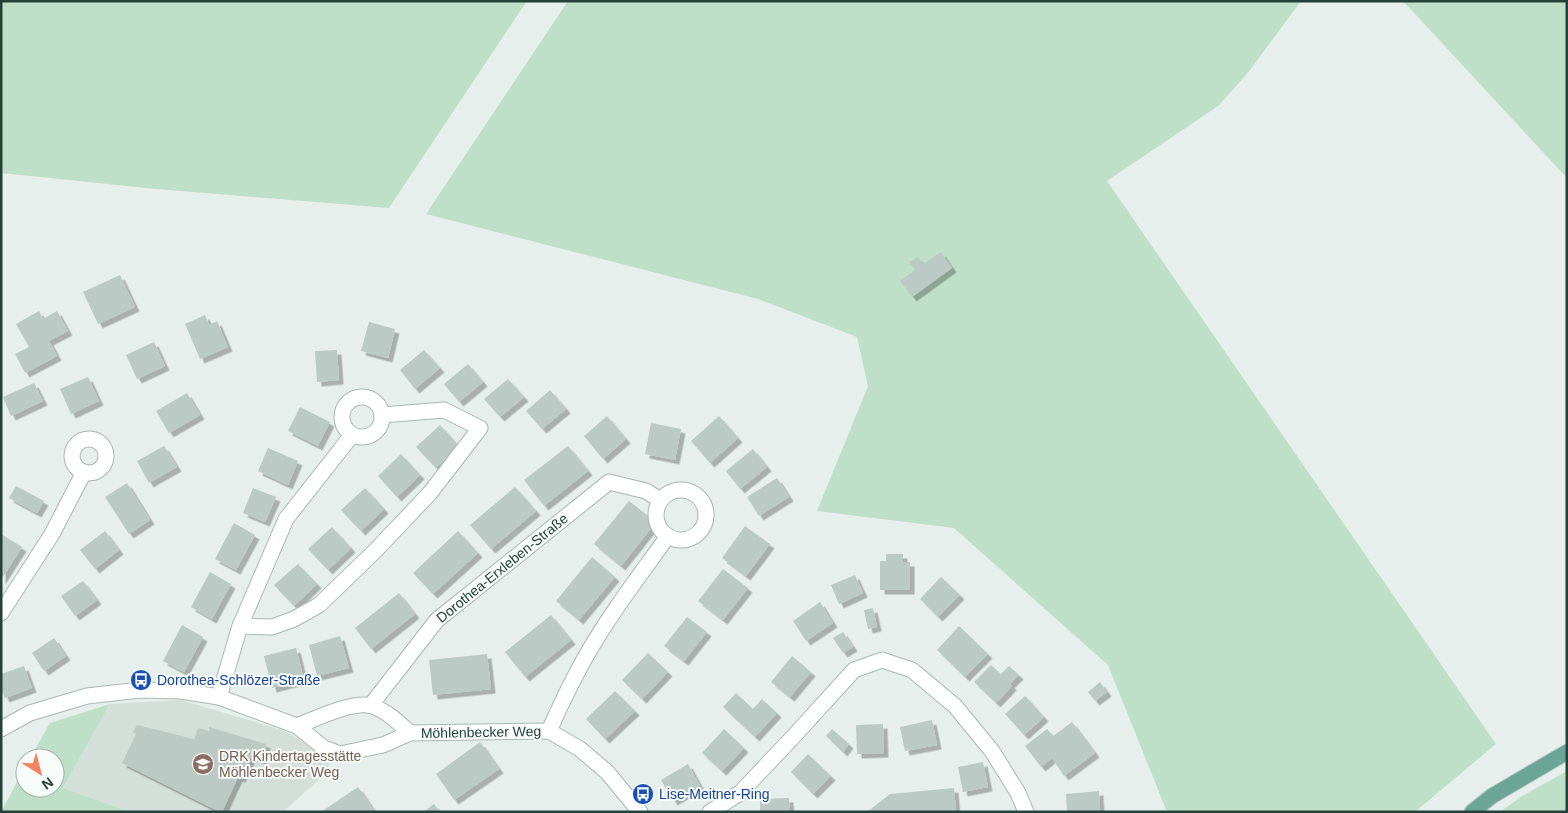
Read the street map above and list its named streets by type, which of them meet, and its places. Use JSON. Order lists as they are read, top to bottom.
{
  "streets": {
    "street": ["Dorothea-Erxleben-Straße", "Möhlenbecker Weg"]
  },
  "crossings": [
    ["Dorothea-Erxleben-Straße", "Möhlenbecker Weg"]
  ],
  "places": {
    "bus stop": ["Dorothea-Schlözer-Straße", "Lise-Meitner-Ring"],
    "school or university": ["DRK Kindertagesstätte Möhlenbecker Weg"]
  },
  "north": "bottom right"
}
